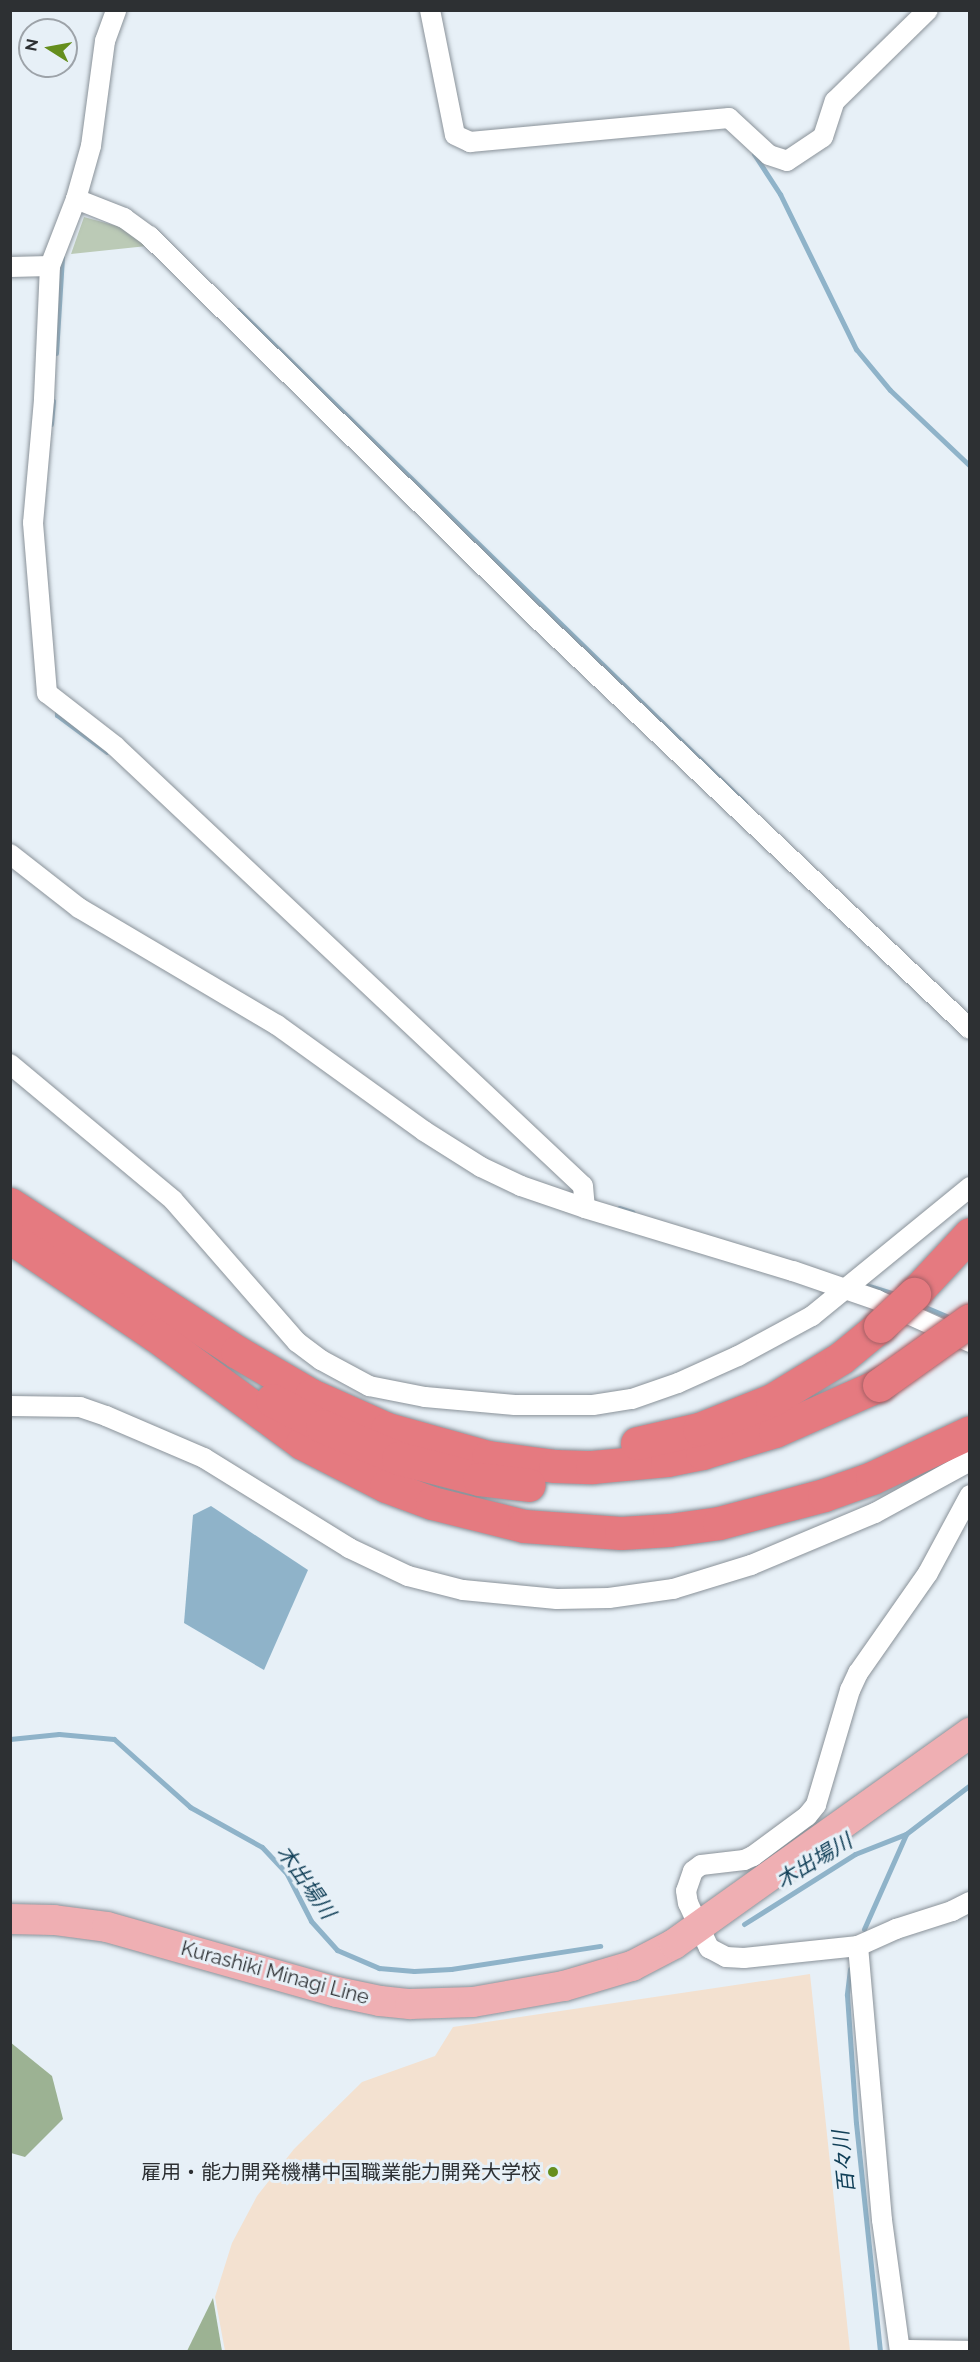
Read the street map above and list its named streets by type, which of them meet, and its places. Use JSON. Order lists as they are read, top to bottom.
{
  "streets": {
    "main road": ["Kurashiki Minagi Line"]
  },
  "water": ["木出場川", "百々川"],
  "places": ["雇用・能力開発機構中国職業能力開発大学校"],
  "north": "left"
}
